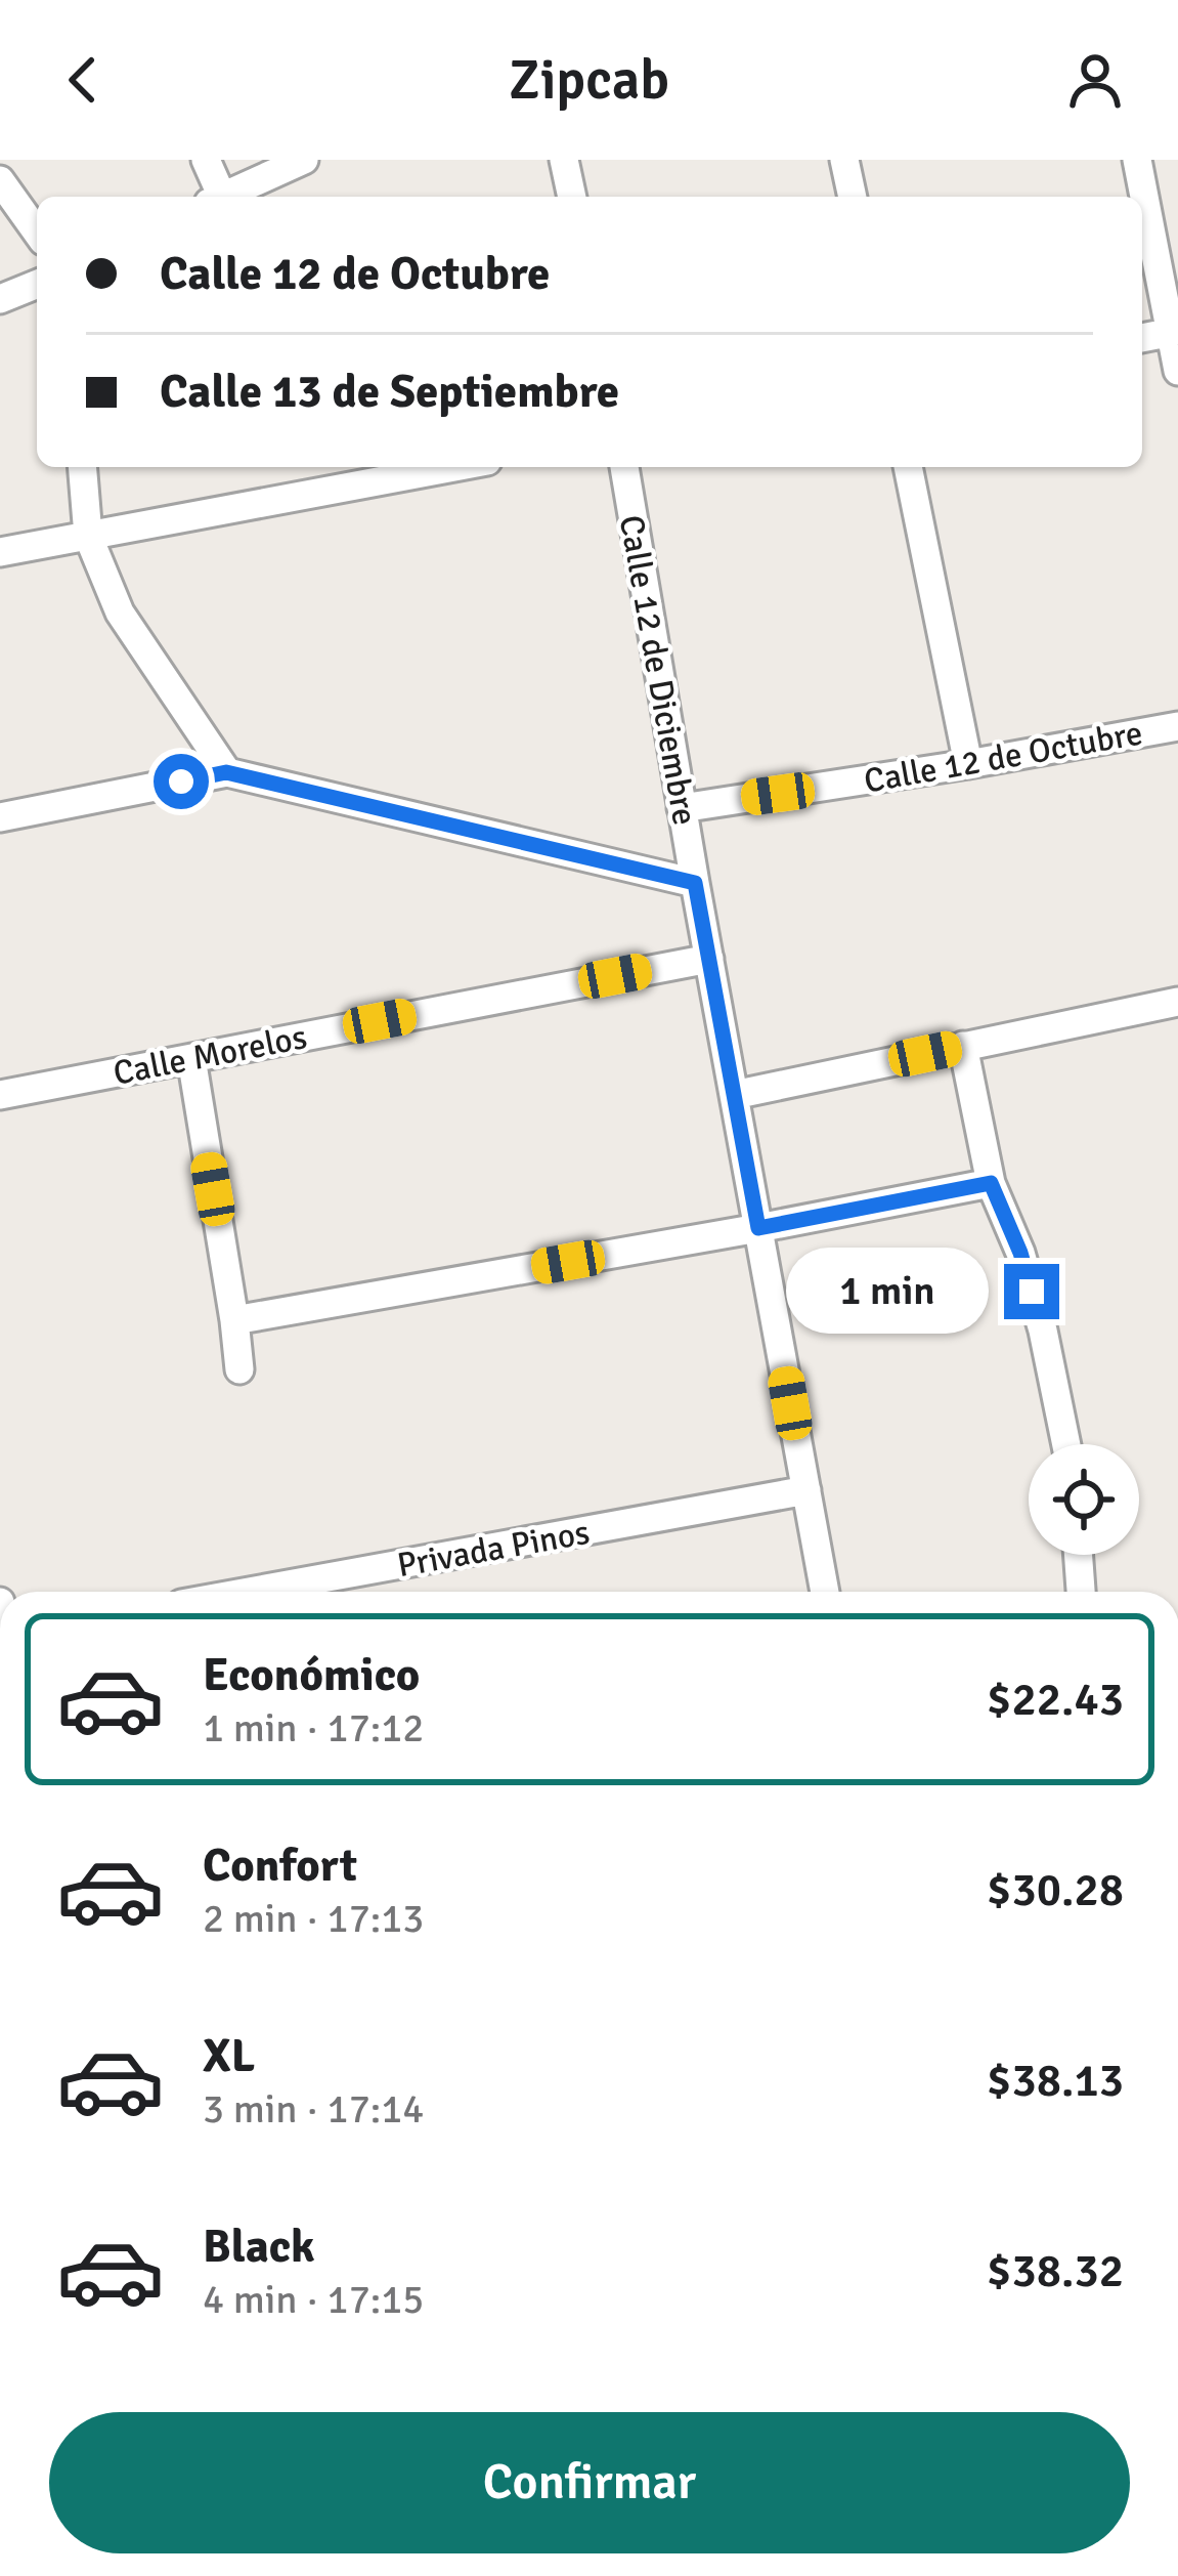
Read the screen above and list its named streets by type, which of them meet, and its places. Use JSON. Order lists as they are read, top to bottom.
{
  "streets": {
    "street": [
      "Calle 12 de Diciembre",
      "Calle 12 de Octubre",
      "Calle Morelos",
      "Privada Pinos"
    ]
  },
  "crossings": [
    ["Calle 12 de Diciembre", "Calle 12 de Octubre"],
    ["Calle 12 de Diciembre", "Calle Morelos"],
    ["Calle 12 de Diciembre", "Privada Pinos"]
  ],
  "page": {
    "header": "Zipcab",
    "banner": ["Calle 12 de Octubre", "Calle 13 de Septiembre"],
    "bubble": "1 min",
    "list": [
      {
        "name": "Económico",
        "note": "1 min · 17:12",
        "value": "$22.43"
      },
      {
        "name": "Confort",
        "note": "2 min · 17:13",
        "value": "$30.28"
      },
      {
        "name": "XL",
        "note": "3 min · 17:14",
        "value": "$38.13"
      },
      {
        "name": "Black",
        "note": "4 min · 17:15",
        "value": "$38.32"
      }
    ],
    "buttons": "Confirmar"
  }
}
